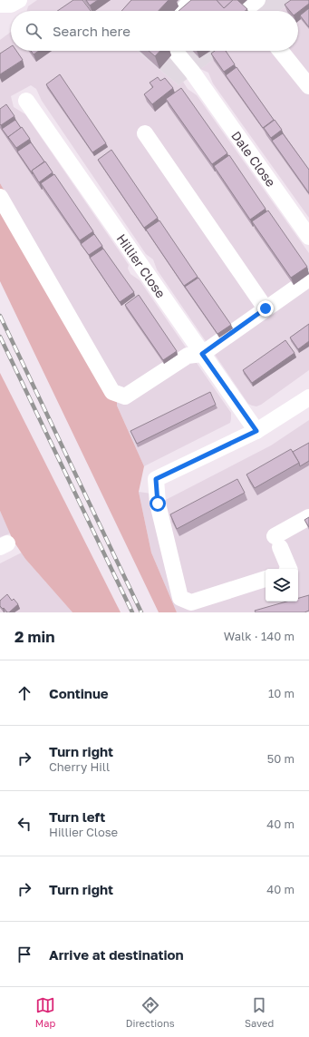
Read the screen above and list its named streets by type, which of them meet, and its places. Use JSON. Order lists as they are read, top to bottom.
{
  "streets": {
    "street": ["Dale Close", "Hillier Close"]
  },
  "page": {
    "search": "Search here",
    "heading": ["2 min", "Walk · 140 m"],
    "list": [
      ["Continue", "10 m"],
      ["Turn right", "Cherry Hill", "50 m"],
      ["Turn left", "Hillier Close", "40 m"],
      ["Turn right", "40 m"],
      "Arrive at destination"
    ],
    "nav": ["Map", "Directions", "Saved"]
  }
}
